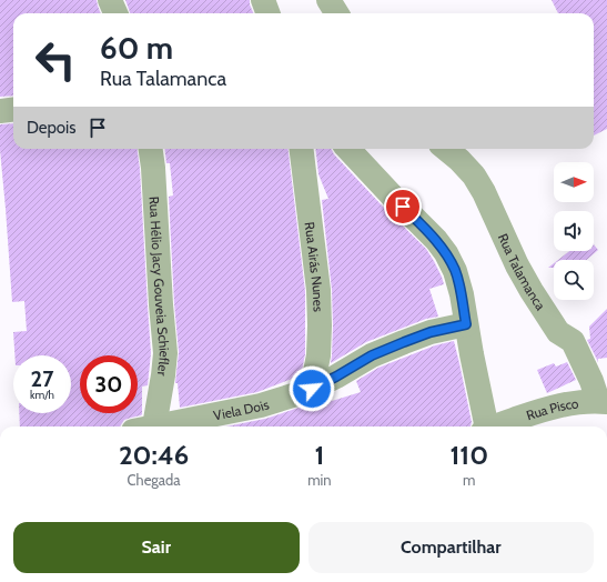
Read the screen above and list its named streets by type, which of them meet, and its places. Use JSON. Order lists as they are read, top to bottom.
{
  "streets": {
    "street": [
      "Rua Airás Nunes",
      "Rua Talamanca",
      "Rua Hélio Jacy Gouveia Schiefler",
      "Viela Dois",
      "Rua Pisco"
    ]
  },
  "crossings": [
    ["Rua Airás Nunes", "Viela Dois"],
    ["Rua Talamanca", "Rua Pisco"]
  ],
  "north": "right",
  "page": {
    "turn": ["60 m", "Rua Talamanca"],
    "then": "Depois",
    "speed": "27 km/h",
    "limit": "30",
    "eta": [
      "20:46",
      "Chegada",
      "1",
      "min",
      "110",
      "m"
    ],
    "buttons": ["Sair", "Compartilhar"]
  }
}
